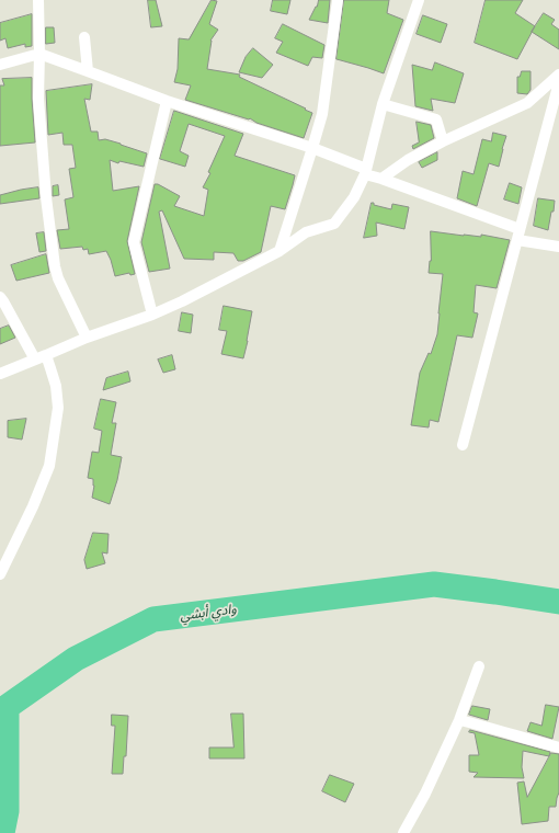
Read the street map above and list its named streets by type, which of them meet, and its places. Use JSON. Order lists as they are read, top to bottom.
{
  "water": ["وادي أبشي"]
}
